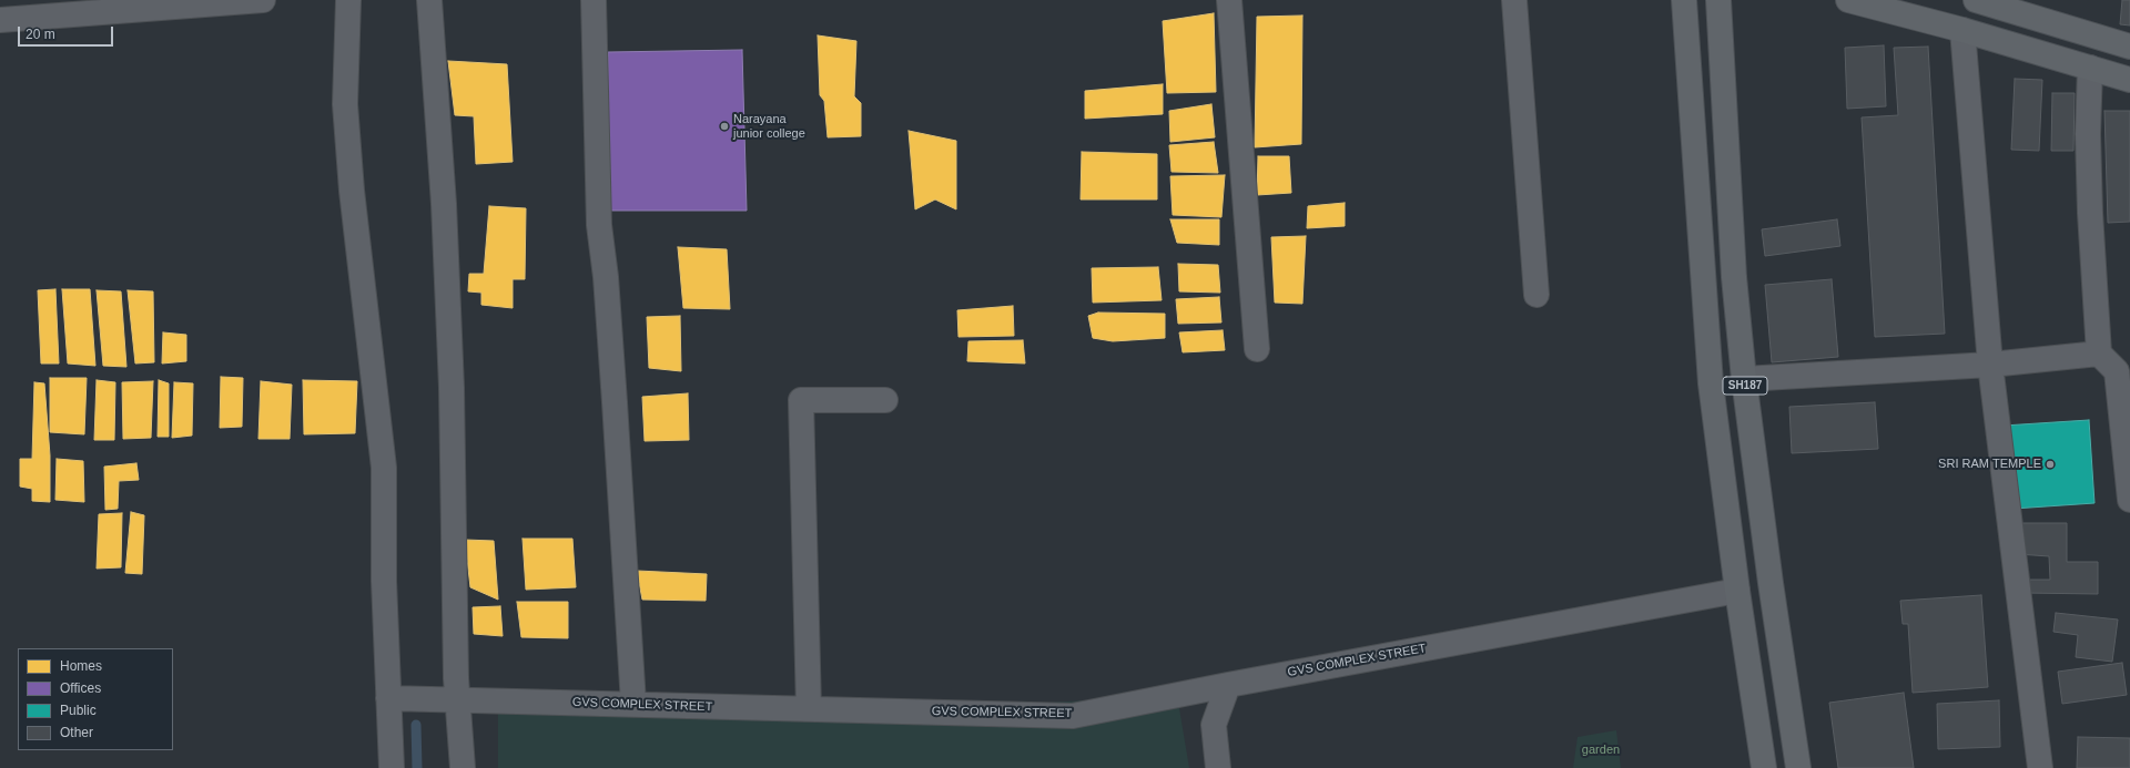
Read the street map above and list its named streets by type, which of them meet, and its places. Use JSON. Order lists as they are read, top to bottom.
{
  "streets": {
    "main road": ["SH187"],
    "street": ["GVS COMPLEX STREET"]
  },
  "crossings": [
    ["SH187", "GVS COMPLEX STREET"]
  ],
  "parks": ["garden"],
  "places": ["Narayana junior college", "SRI RAM TEMPLE"],
  "legend": [
    "Homes",
    "Offices",
    "Public",
    "Other"
  ],
  "scale_bar": "20 m"
}
